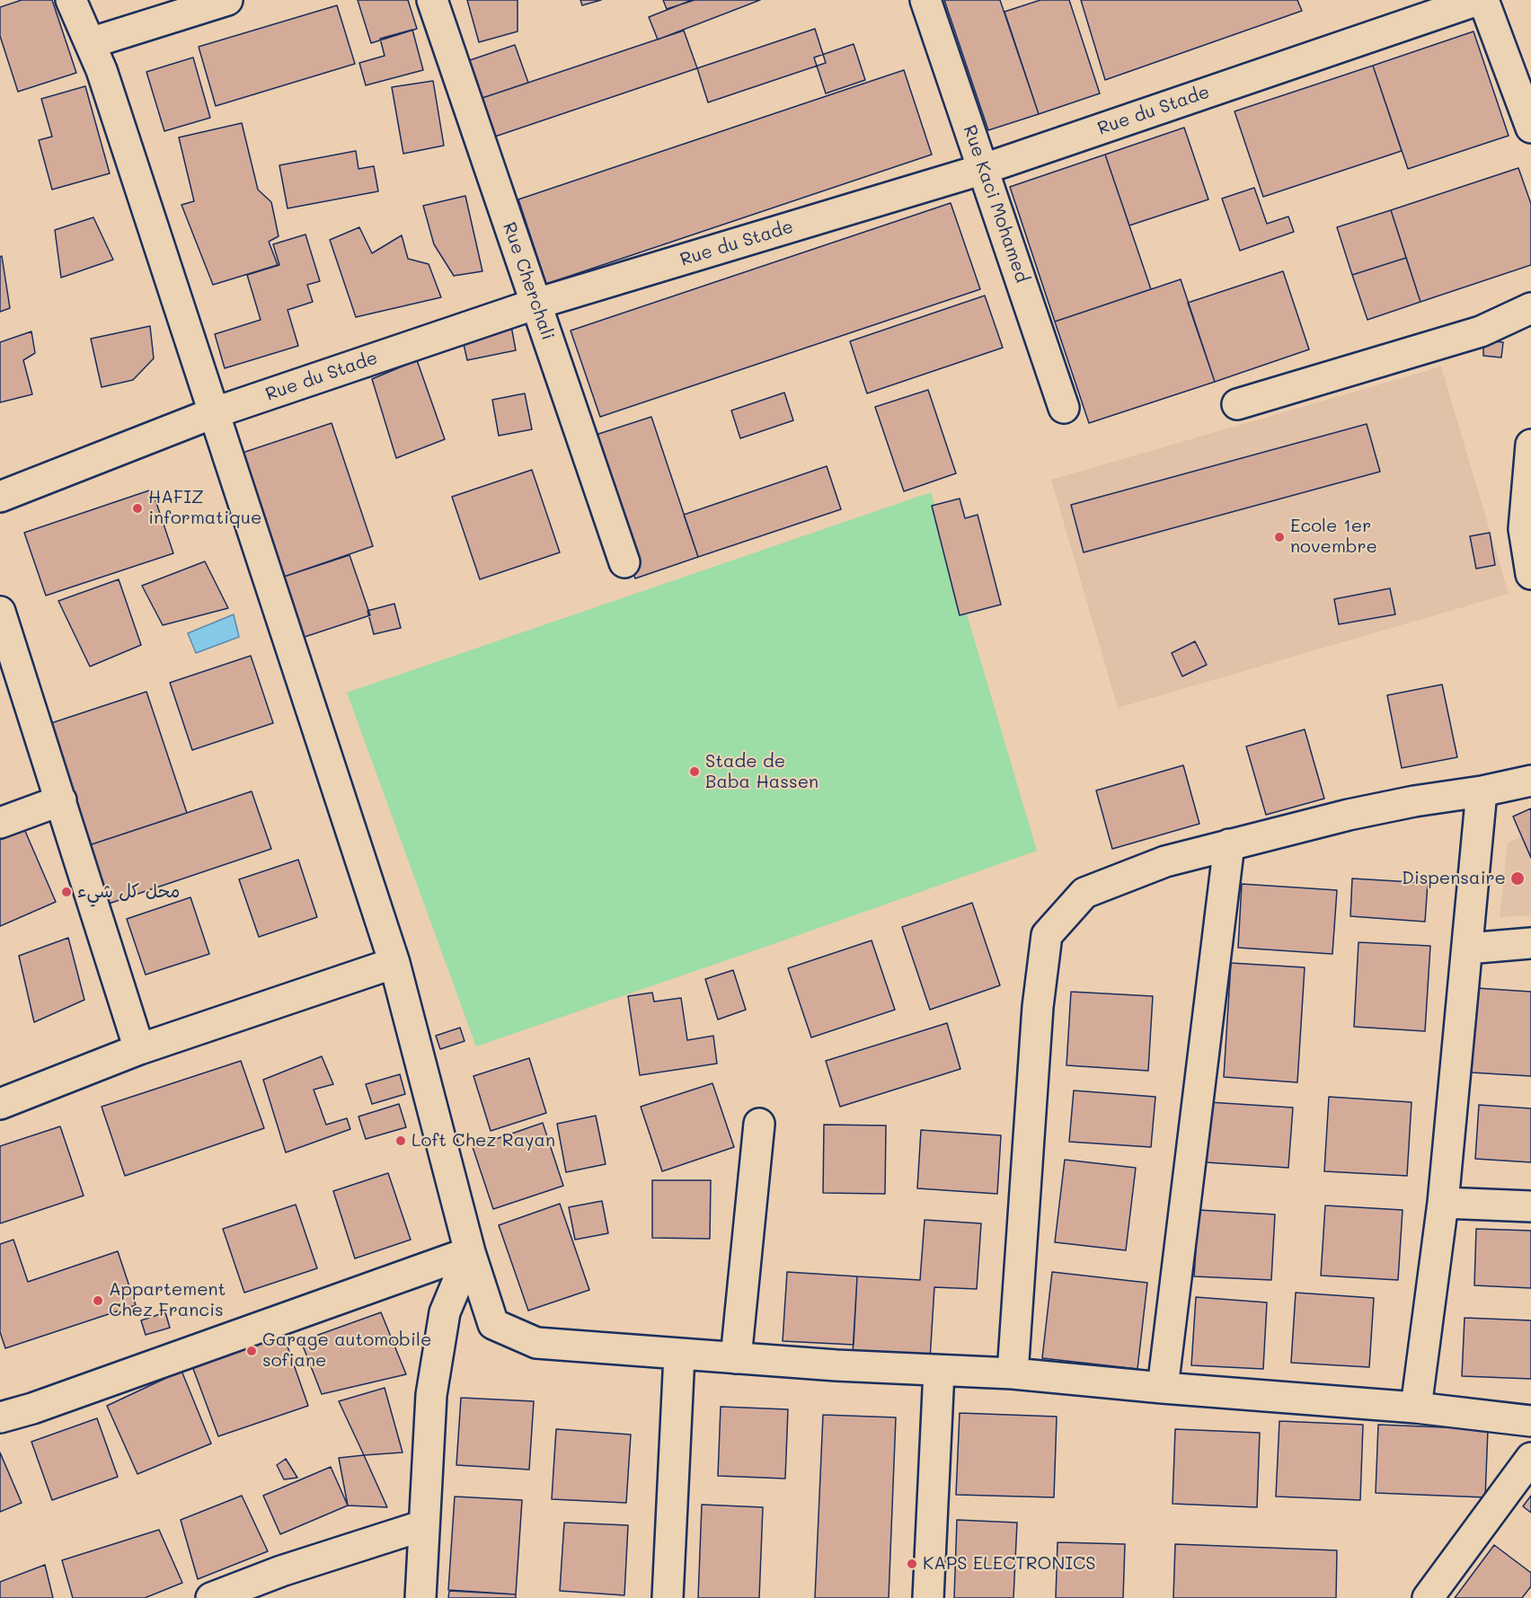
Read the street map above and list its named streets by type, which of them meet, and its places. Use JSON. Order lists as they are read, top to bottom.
{
  "streets": {
    "street": ["Rue du Stade", "Rue Kaci Mohamed", "Rue Cherchali"]
  },
  "crossings": [
    ["Rue du Stade", "Rue Kaci Mohamed"],
    ["Rue du Stade", "Rue Cherchali"]
  ],
  "places": [
    "HAFIZ informatique",
    "Ecole 1er novembre",
    "Stade de Baba Hassen",
    "Dispensaire",
    "محل كل شيء",
    "Loft Chez Rayan",
    "Appartement Chez Francis",
    "Garage automobile sofiane",
    "KAPS ELECTRONICS"
  ]
}
